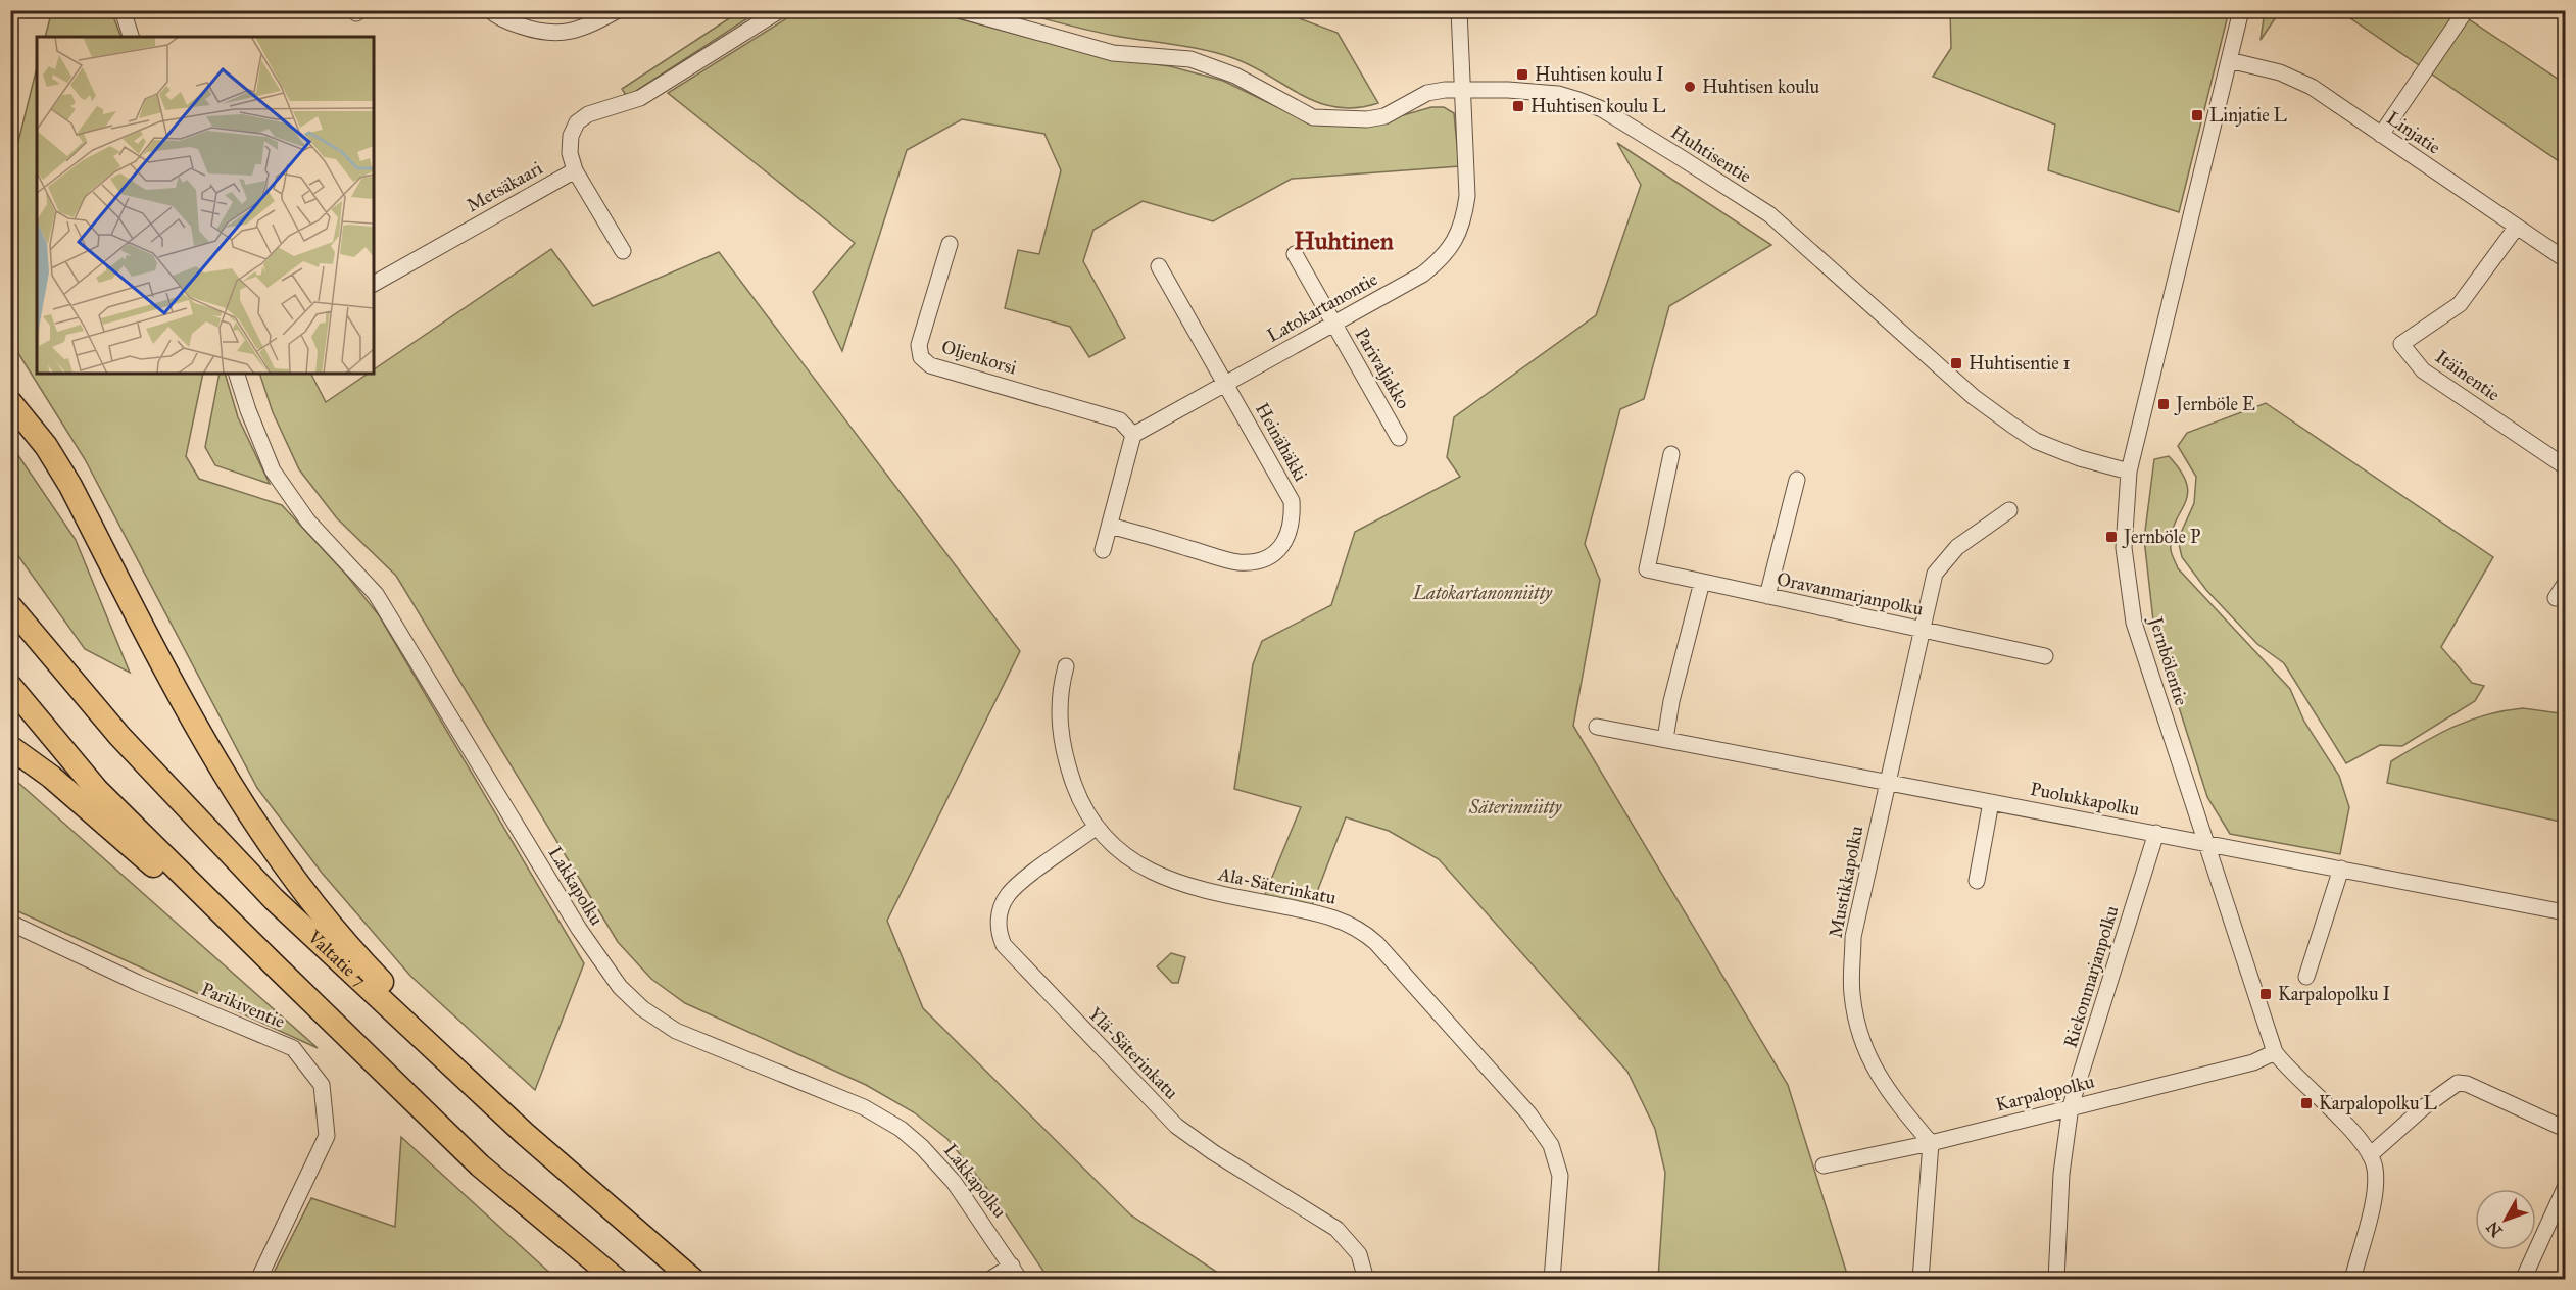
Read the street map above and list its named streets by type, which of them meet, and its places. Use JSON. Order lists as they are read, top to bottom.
{
  "streets": {
    "highway": ["Valtatie 7"],
    "street": [
      "Linjatie",
      "Huhtisentie",
      "Metsäkaari",
      "Latokartanontie",
      "Oljenkorsi",
      "Parivaljakko",
      "Itäinentie",
      "Heinähäkki",
      "Oravanmarjanpolku",
      "Jernbölentie",
      "Puolukkapolku",
      "Mustikkapolku",
      "Lakkapolku",
      "Ala-Säterinkatu",
      "Riekonmarjanpolku",
      "Parikiventie",
      "Ylä-Säterinkatu",
      "Karpalopolku"
    ]
  },
  "crossings": [
    ["Linjatie", "Itäinentie"],
    ["Linjatie", "Jernbölentie"],
    ["Huhtisentie", "Latokartanontie"],
    ["Huhtisentie", "Jernbölentie"],
    ["Latokartanontie", "Oljenkorsi"],
    ["Latokartanontie", "Parivaljakko"],
    ["Latokartanontie", "Heinähäkki"],
    ["Oravanmarjanpolku", "Mustikkapolku"],
    ["Jernbölentie", "Puolukkapolku"],
    ["Jernbölentie", "Karpalopolku"],
    ["Puolukkapolku", "Mustikkapolku"],
    ["Puolukkapolku", "Riekonmarjanpolku"],
    ["Mustikkapolku", "Karpalopolku"],
    ["Ala-Säterinkatu", "Ylä-Säterinkatu"],
    ["Riekonmarjanpolku", "Karpalopolku"]
  ],
  "districts": ["Huhtinen"],
  "parks": ["Latokartanonniitty", "Säterinniitty"],
  "places": {
    "transit": [
      "Huhtisen koulu I",
      "Huhtisen koulu L",
      "Linjatie L",
      "Huhtisentie 1",
      "Jernböle E",
      "Jernböle P",
      "Karpalopolku I",
      "Karpalopolku L"
    ],
    "other": ["Huhtisen koulu"]
  },
  "north": "bottom left"
}
